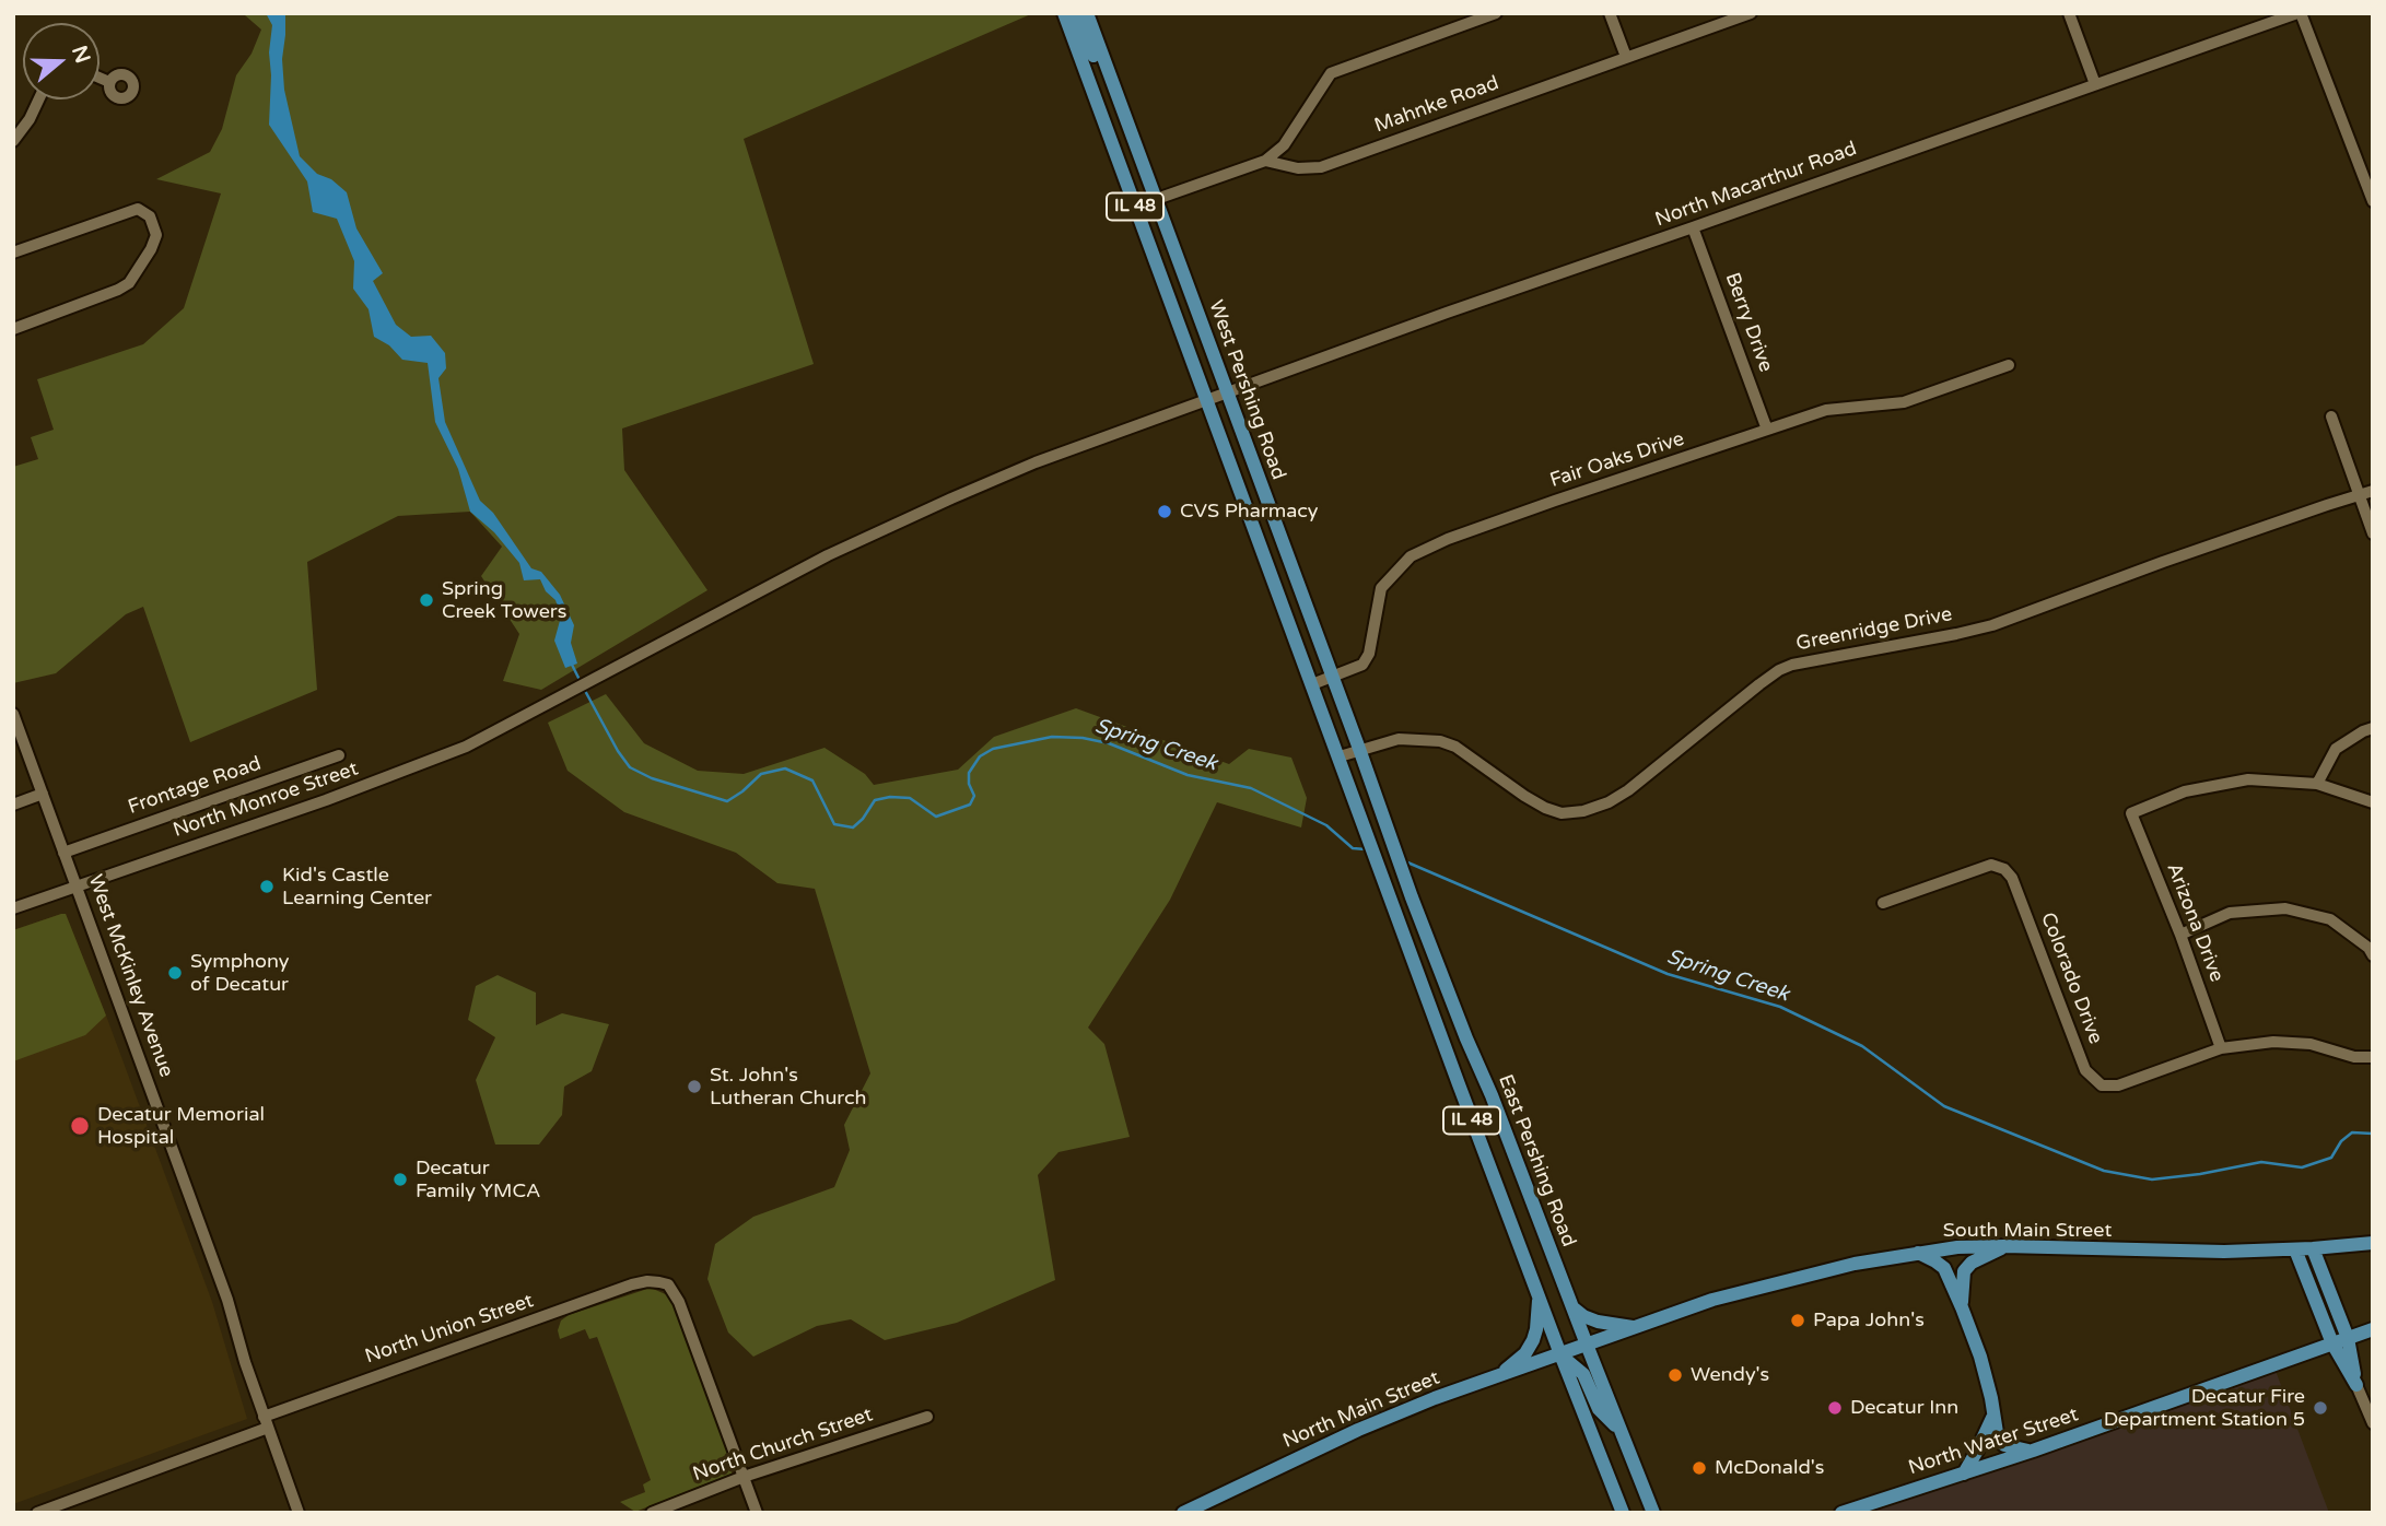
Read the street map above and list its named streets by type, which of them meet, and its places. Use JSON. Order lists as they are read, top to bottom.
{
  "streets": {
    "main road": [
      "IL 48",
      "West Pershing Road",
      "East Pershing Road",
      "South Main Street",
      "North Main Street",
      "North Water Street"
    ],
    "street": [
      "Mahnke Road",
      "North Macarthur Road",
      "Berry Drive",
      "Fair Oaks Drive",
      "Greenridge Drive",
      "Frontage Road",
      "North Monroe Street",
      "Arizona Drive",
      "West McKinley Avenue",
      "Colorado Drive",
      "North Union Street",
      "North Church Street"
    ]
  },
  "crossings": [
    ["Mahnke Road", "West Pershing Road"],
    ["North Macarthur Road", "Berry Drive"],
    ["North Macarthur Road", "West Pershing Road"],
    ["North Macarthur Road", "North Monroe Street"],
    ["IL 48", "West Pershing Road"],
    ["IL 48", "South Main Street"],
    ["IL 48", "North Main Street"],
    ["Berry Drive", "Fair Oaks Drive"],
    ["West Pershing Road", "Fair Oaks Drive"],
    ["West Pershing Road", "Greenridge Drive"],
    ["West Pershing Road", "East Pershing Road"],
    ["Frontage Road", "West McKinley Avenue"],
    ["North Monroe Street", "West McKinley Avenue"],
    ["Arizona Drive", "Colorado Drive"],
    ["West McKinley Avenue", "North Union Street"],
    ["East Pershing Road", "South Main Street"],
    ["South Main Street", "North Main Street"],
    ["North Union Street", "North Church Street"]
  ],
  "water": ["Spring Creek"],
  "places": [
    "CVS Pharmacy",
    "Spring Creek Towers",
    "Kid's Castle Learning Center",
    "Symphony of Decatur",
    "St. John's Lutheran Church",
    "Decatur Memorial Hospital",
    "Decatur Family YMCA",
    "Papa John's",
    "Wendy's",
    "Decatur Inn",
    "Decatur Fire Department Station 5",
    "McDonald's"
  ],
  "north": "right"
}
